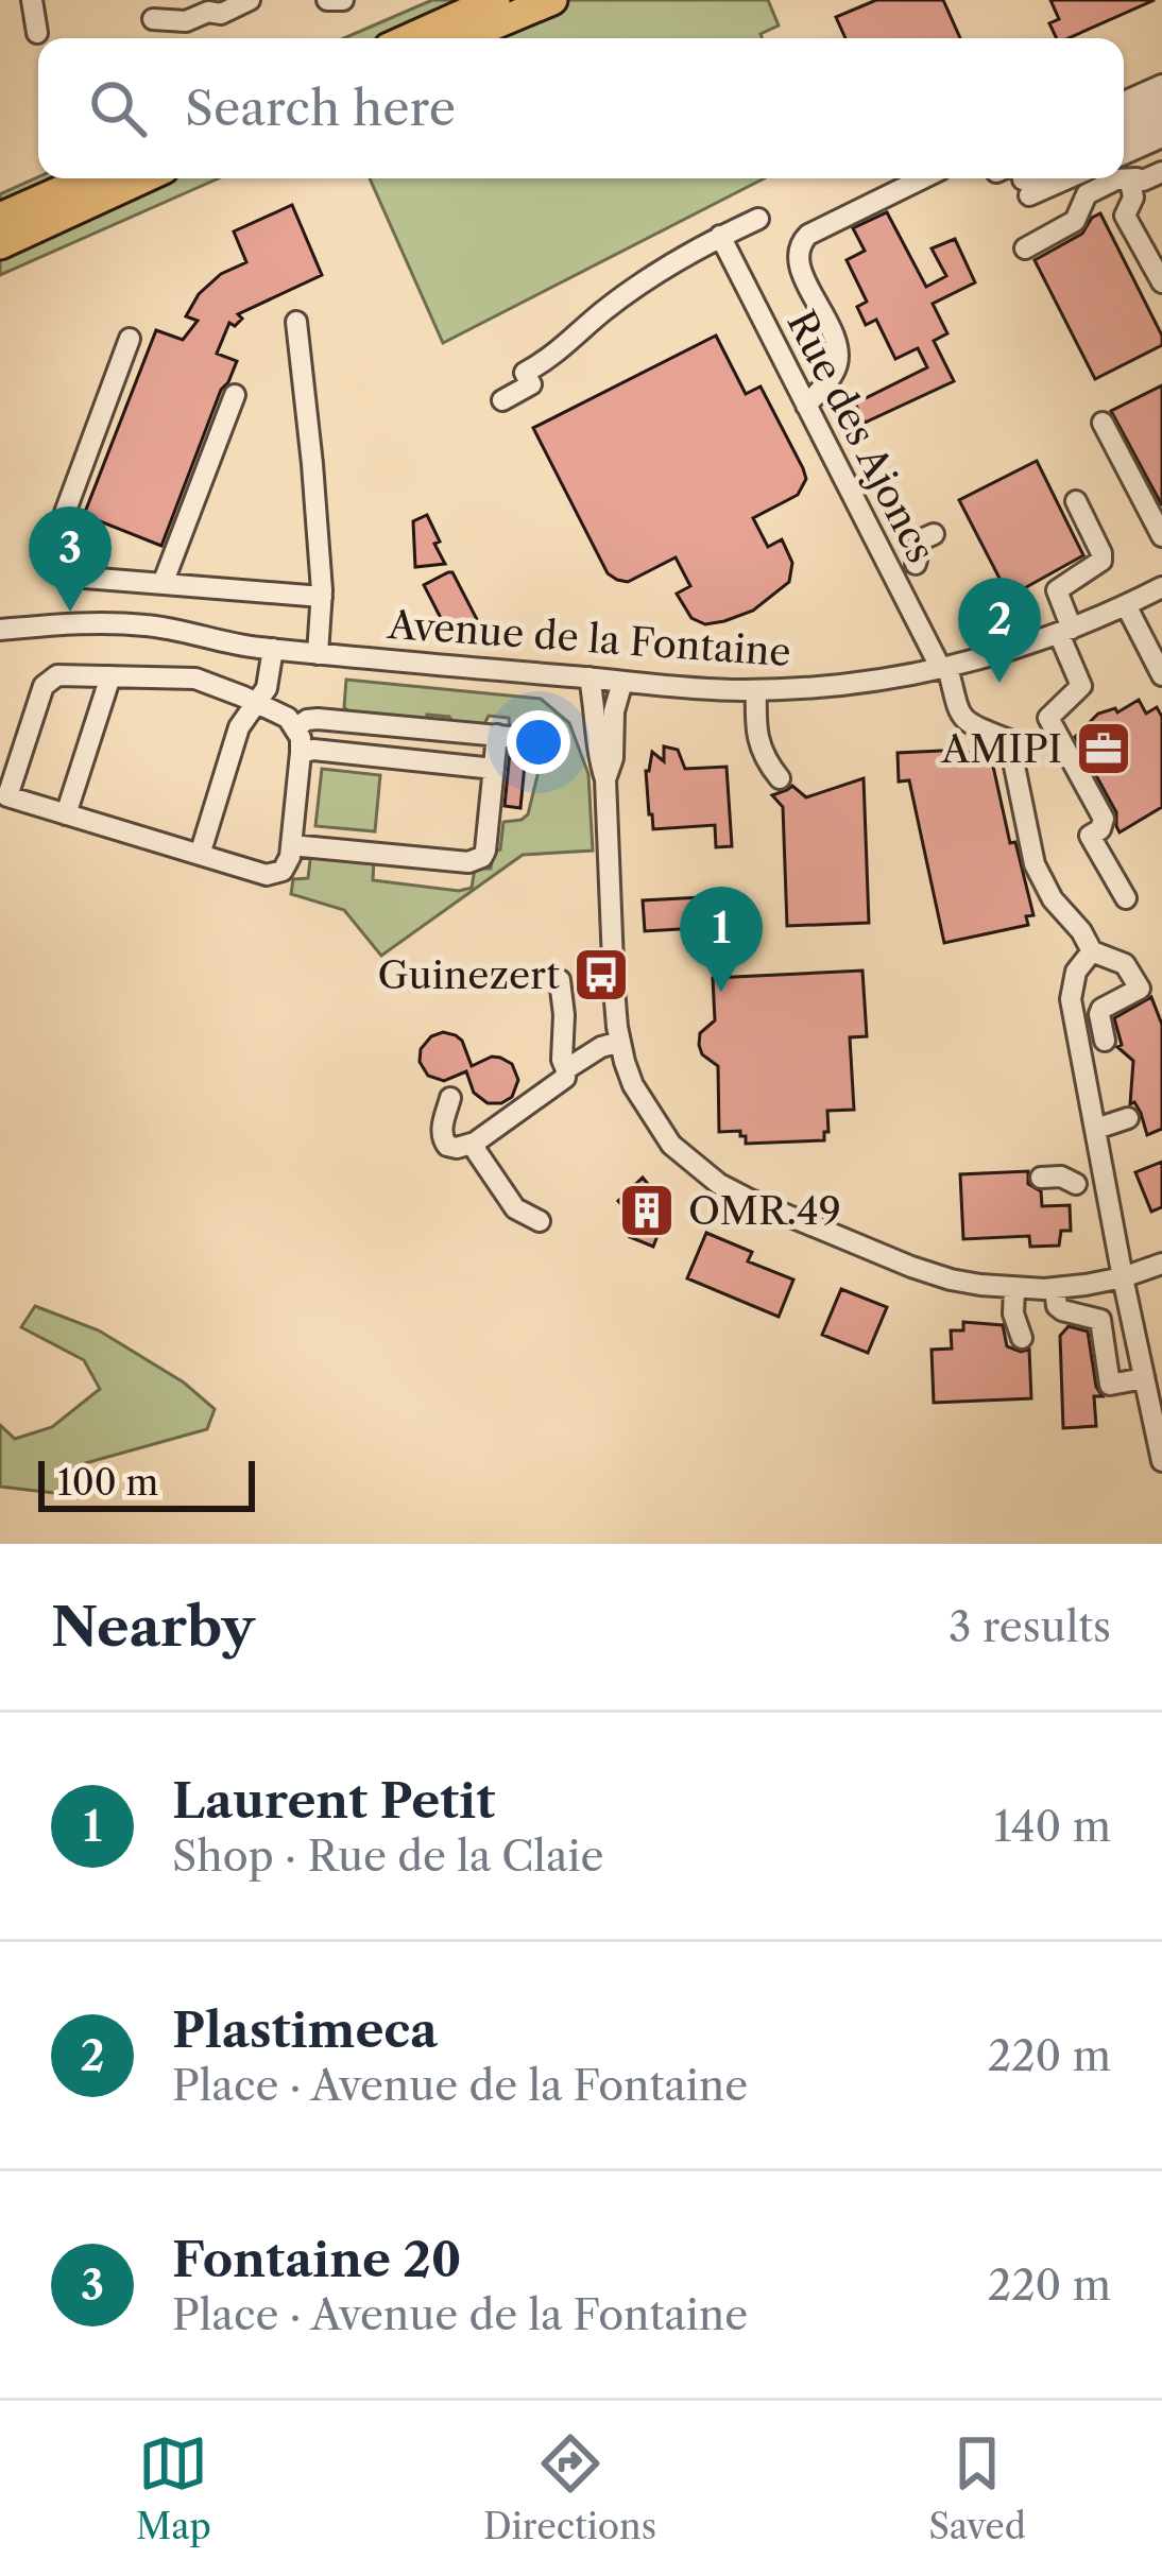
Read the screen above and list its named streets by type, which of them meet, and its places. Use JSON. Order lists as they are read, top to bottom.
{
  "streets": {
    "street": ["Rue des Ajoncs", "Avenue de la Fontaine"]
  },
  "crossings": [
    ["Rue des Ajoncs", "Avenue de la Fontaine"]
  ],
  "places": {
    "office": ["AMIPI"],
    "bus stop": ["Guinezert"],
    "building": ["OMR.49"]
  },
  "scale_bar": "100 m",
  "page": {
    "search": "Search here",
    "pins": ["3", "2", "1"],
    "scale": "100 m",
    "heading": ["Nearby", "3 results"],
    "list": [
      {
        "mark": "1",
        "name": "Laurent Petit",
        "note": "Shop · Rue de la Claie",
        "value": "140 m"
      },
      {
        "mark": "2",
        "name": "Plastimeca",
        "note": "Place · Avenue de la Fontaine",
        "value": "220 m"
      },
      {
        "mark": "3",
        "name": "Fontaine 20",
        "note": "Place · Avenue de la Fontaine",
        "value": "220 m"
      }
    ],
    "nav": ["Map", "Directions", "Saved"]
  }
}
